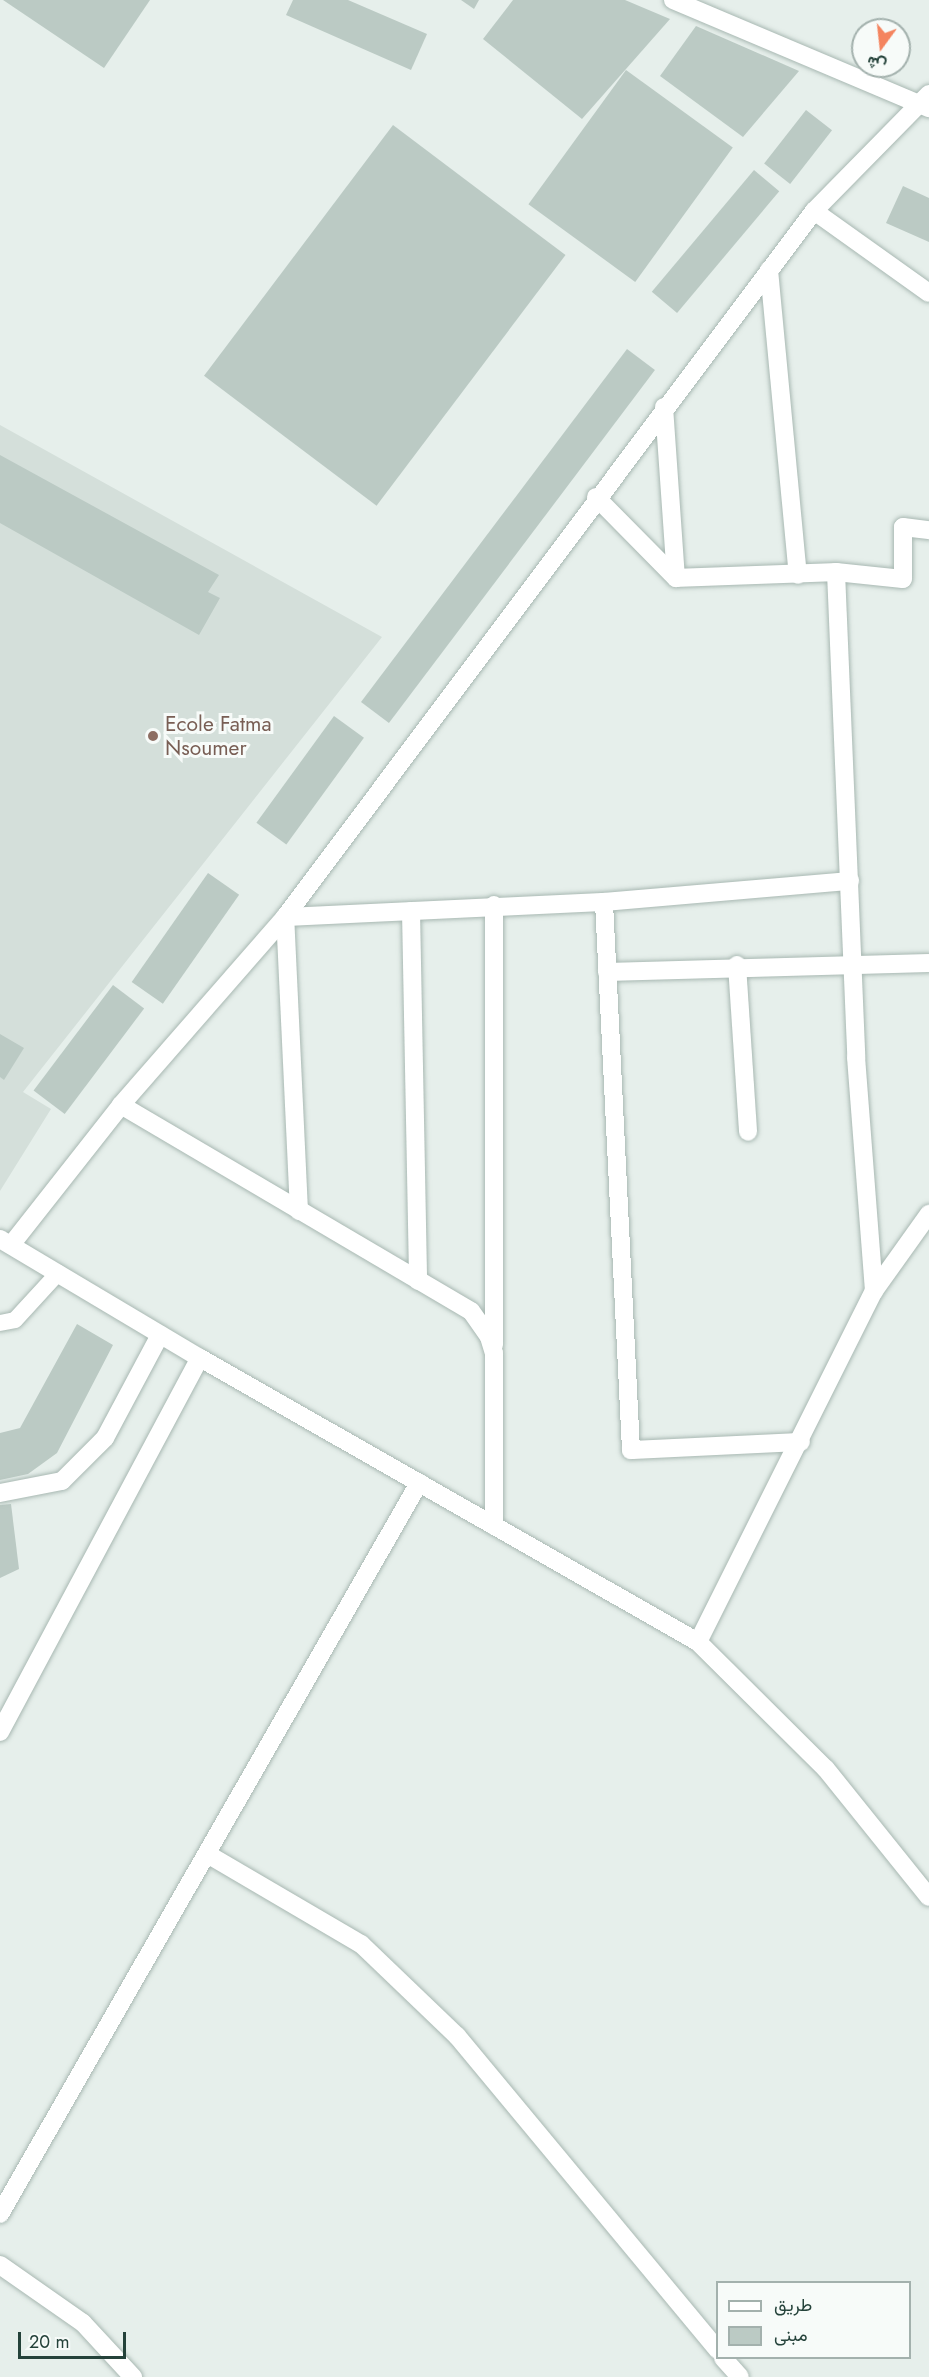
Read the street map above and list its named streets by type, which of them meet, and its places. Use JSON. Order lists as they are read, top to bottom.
{
  "places": ["Ecole Fatma Nsoumer"],
  "legend": ["طريق", "مبنى"],
  "scale_bar": "20 m",
  "north": "bottom"
}
